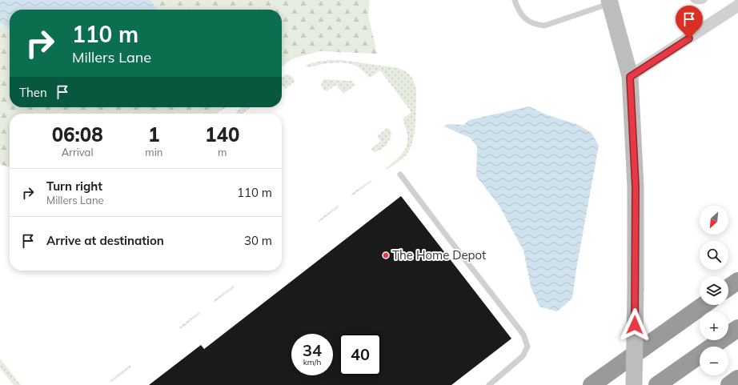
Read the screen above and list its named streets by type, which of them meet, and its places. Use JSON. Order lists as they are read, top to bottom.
{
  "places": ["The Home Depot"],
  "north": "bottom left",
  "page": {
    "turn": ["110 m", "Millers Lane"],
    "then": "Then",
    "eta": [
      "06:08",
      "Arrival",
      "1",
      "min",
      "140",
      "m"
    ],
    "list": [
      {
        "name": "Turn right",
        "note": "Millers Lane",
        "value": "110 m"
      },
      {
        "name": "Arrive at destination",
        "value": "30 m"
      }
    ],
    "map_buttons": ["+", "−"],
    "speed": "34 km/h",
    "limit": "40"
  }
}
